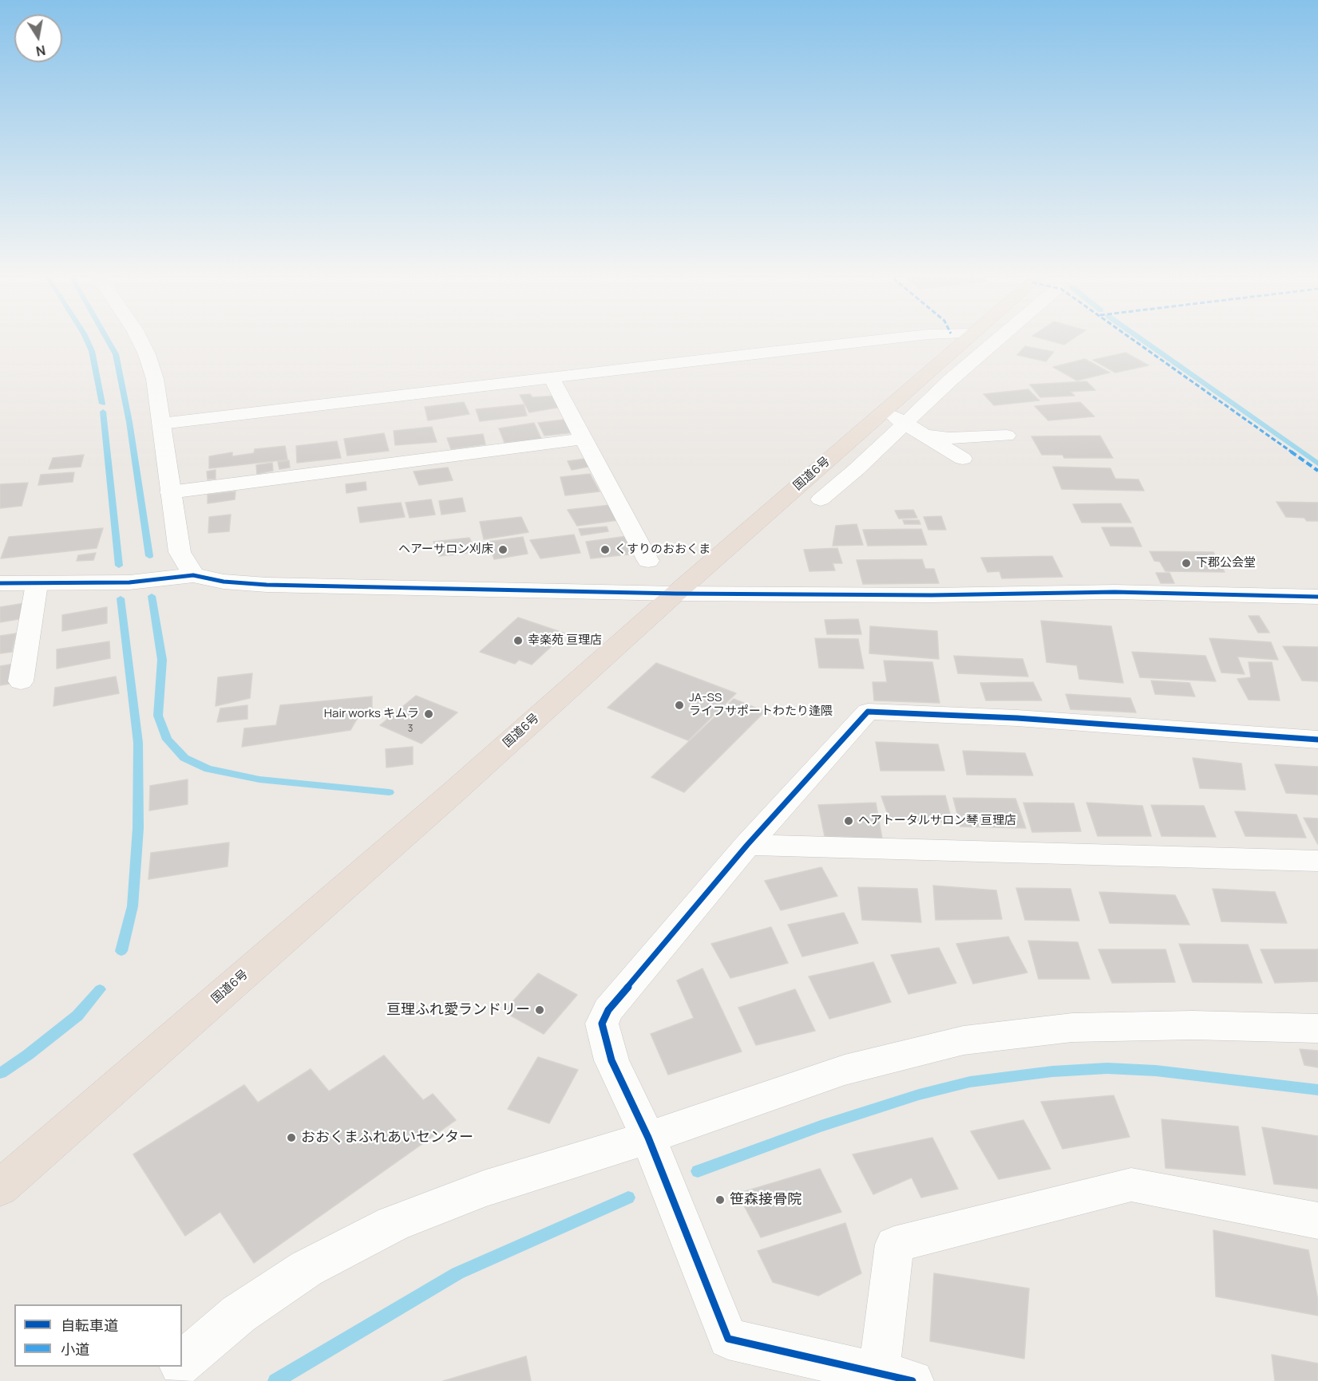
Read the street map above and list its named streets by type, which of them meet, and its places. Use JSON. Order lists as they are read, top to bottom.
{
  "streets": {
    "highway": ["国道6号"]
  },
  "places": [
    "ヘアーサロン刈床",
    "くすりのおおくま",
    "下郡公会堂",
    "幸楽苑 亘理店",
    "JA-SS ライフサポートわたり逢隈",
    "Hair works キムラ",
    "ヘアトータルサロン琴 亘理店",
    "亘理ふれ愛ランドリー",
    "おおくまふれあいセンター",
    "笹森接骨院"
  ],
  "house_numbers": ["3"],
  "legend": ["自転車道", "小道"],
  "north": "bottom"
}
